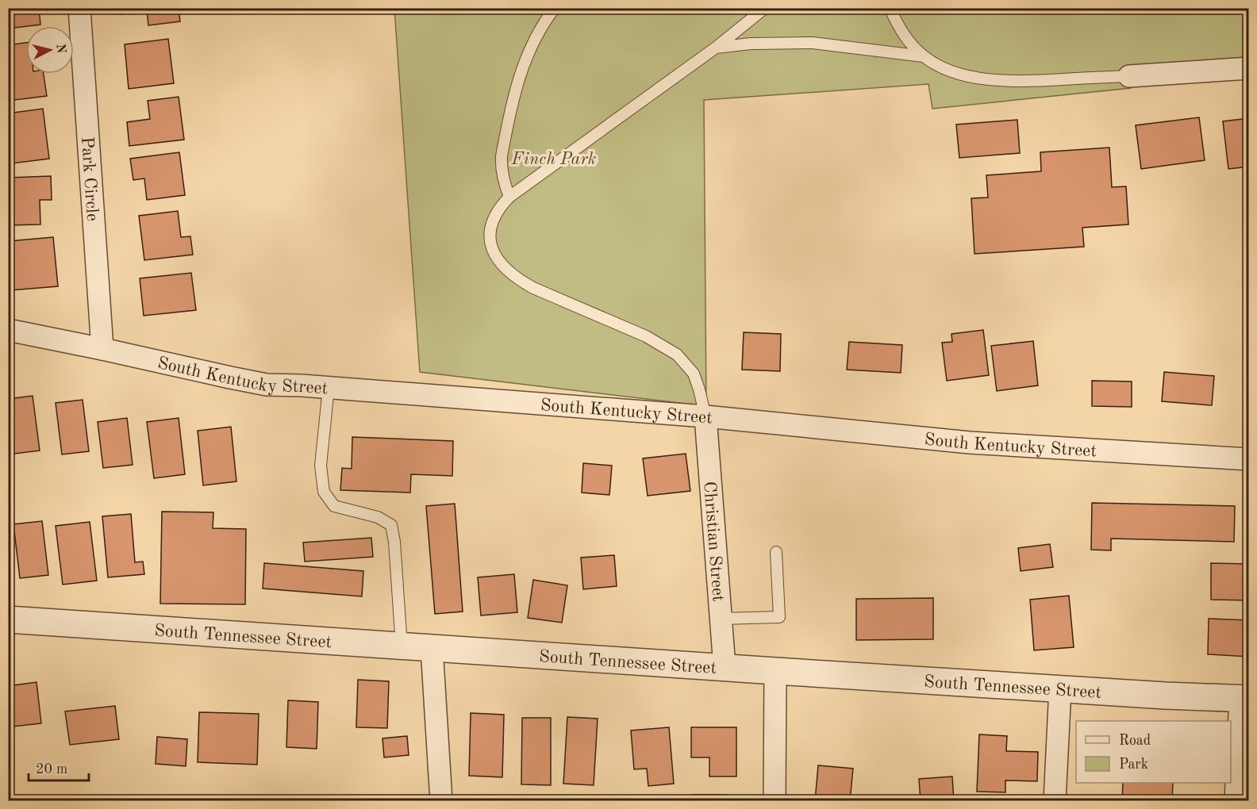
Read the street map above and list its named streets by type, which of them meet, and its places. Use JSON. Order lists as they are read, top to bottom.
{
  "streets": {
    "street": [
      "Park Circle",
      "South Kentucky Street",
      "Christian Street",
      "South Tennessee Street"
    ]
  },
  "crossings": [
    ["Park Circle", "South Kentucky Street"],
    ["South Kentucky Street", "Christian Street"],
    ["Christian Street", "South Tennessee Street"]
  ],
  "parks": ["Finch Park"],
  "legend": ["Road", "Park"],
  "scale_bar": "20 m",
  "north": "right"
}
